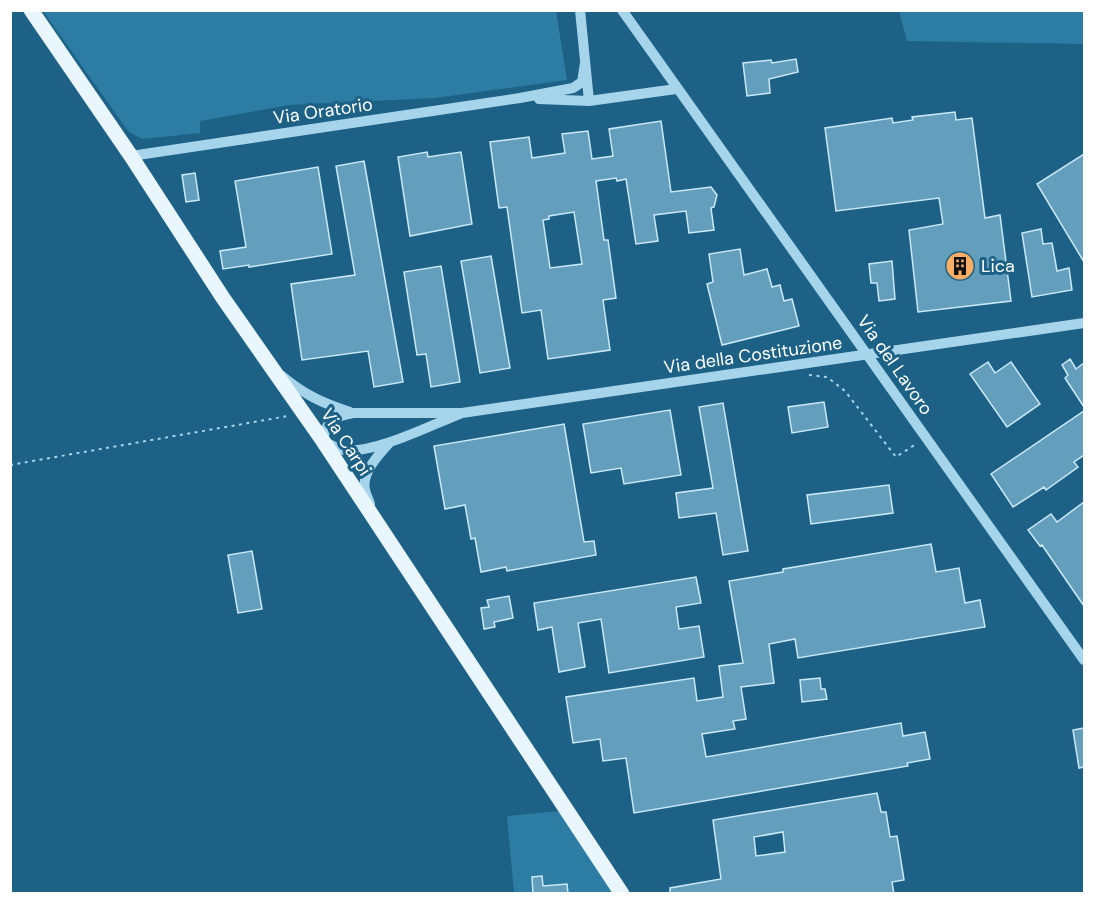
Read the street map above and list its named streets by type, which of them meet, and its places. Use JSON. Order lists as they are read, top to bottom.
{
  "streets": {
    "main road": ["Via Carpi"],
    "street": ["Via Oratorio", "Via della Costituzione", "Via del Lavoro"]
  },
  "crossings": [
    ["Via Oratorio", "Via del Lavoro"],
    ["Via Oratorio", "Via Carpi"],
    ["Via della Costituzione", "Via del Lavoro"],
    ["Via della Costituzione", "Via Carpi"]
  ],
  "places": {
    "building": ["Lica"]
  }
}
